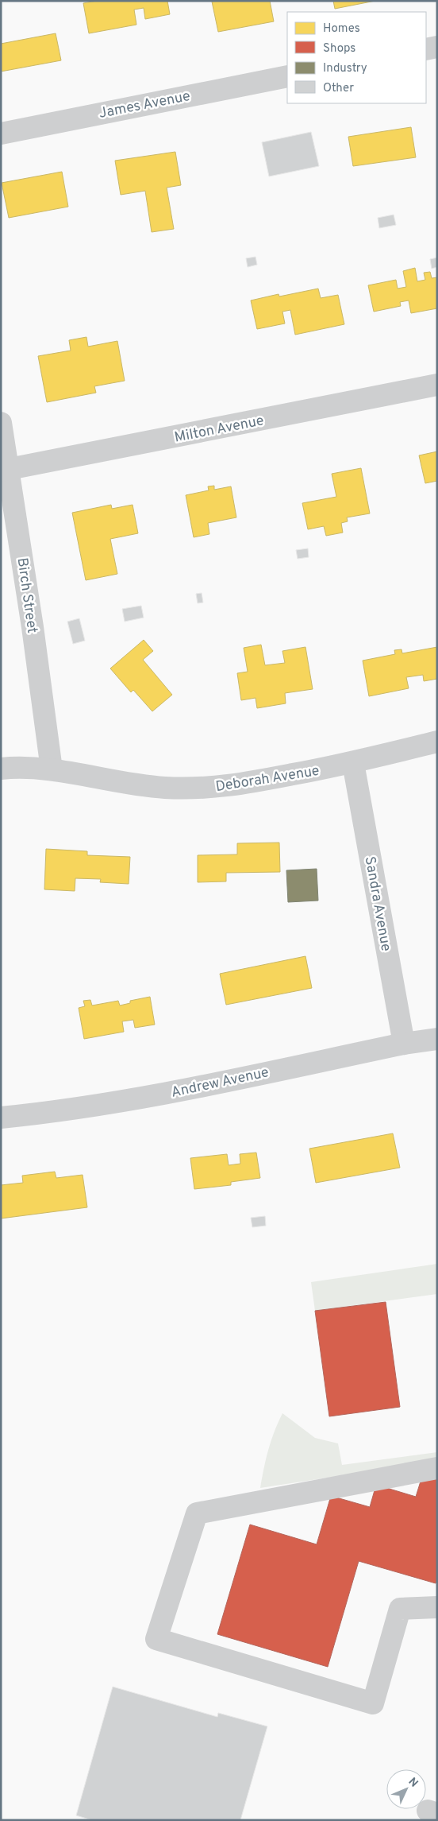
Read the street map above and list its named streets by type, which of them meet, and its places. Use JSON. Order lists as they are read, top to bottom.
{
  "streets": {
    "street": [
      "James Avenue",
      "Milton Avenue",
      "Birch Street",
      "Deborah Avenue",
      "Sandra Avenue",
      "Andrew Avenue"
    ]
  },
  "crossings": [
    ["Milton Avenue", "Birch Street"],
    ["Birch Street", "Deborah Avenue"],
    ["Deborah Avenue", "Sandra Avenue"],
    ["Sandra Avenue", "Andrew Avenue"]
  ],
  "legend": [
    "Homes",
    "Shops",
    "Industry",
    "Other"
  ],
  "north": "top right"
}
